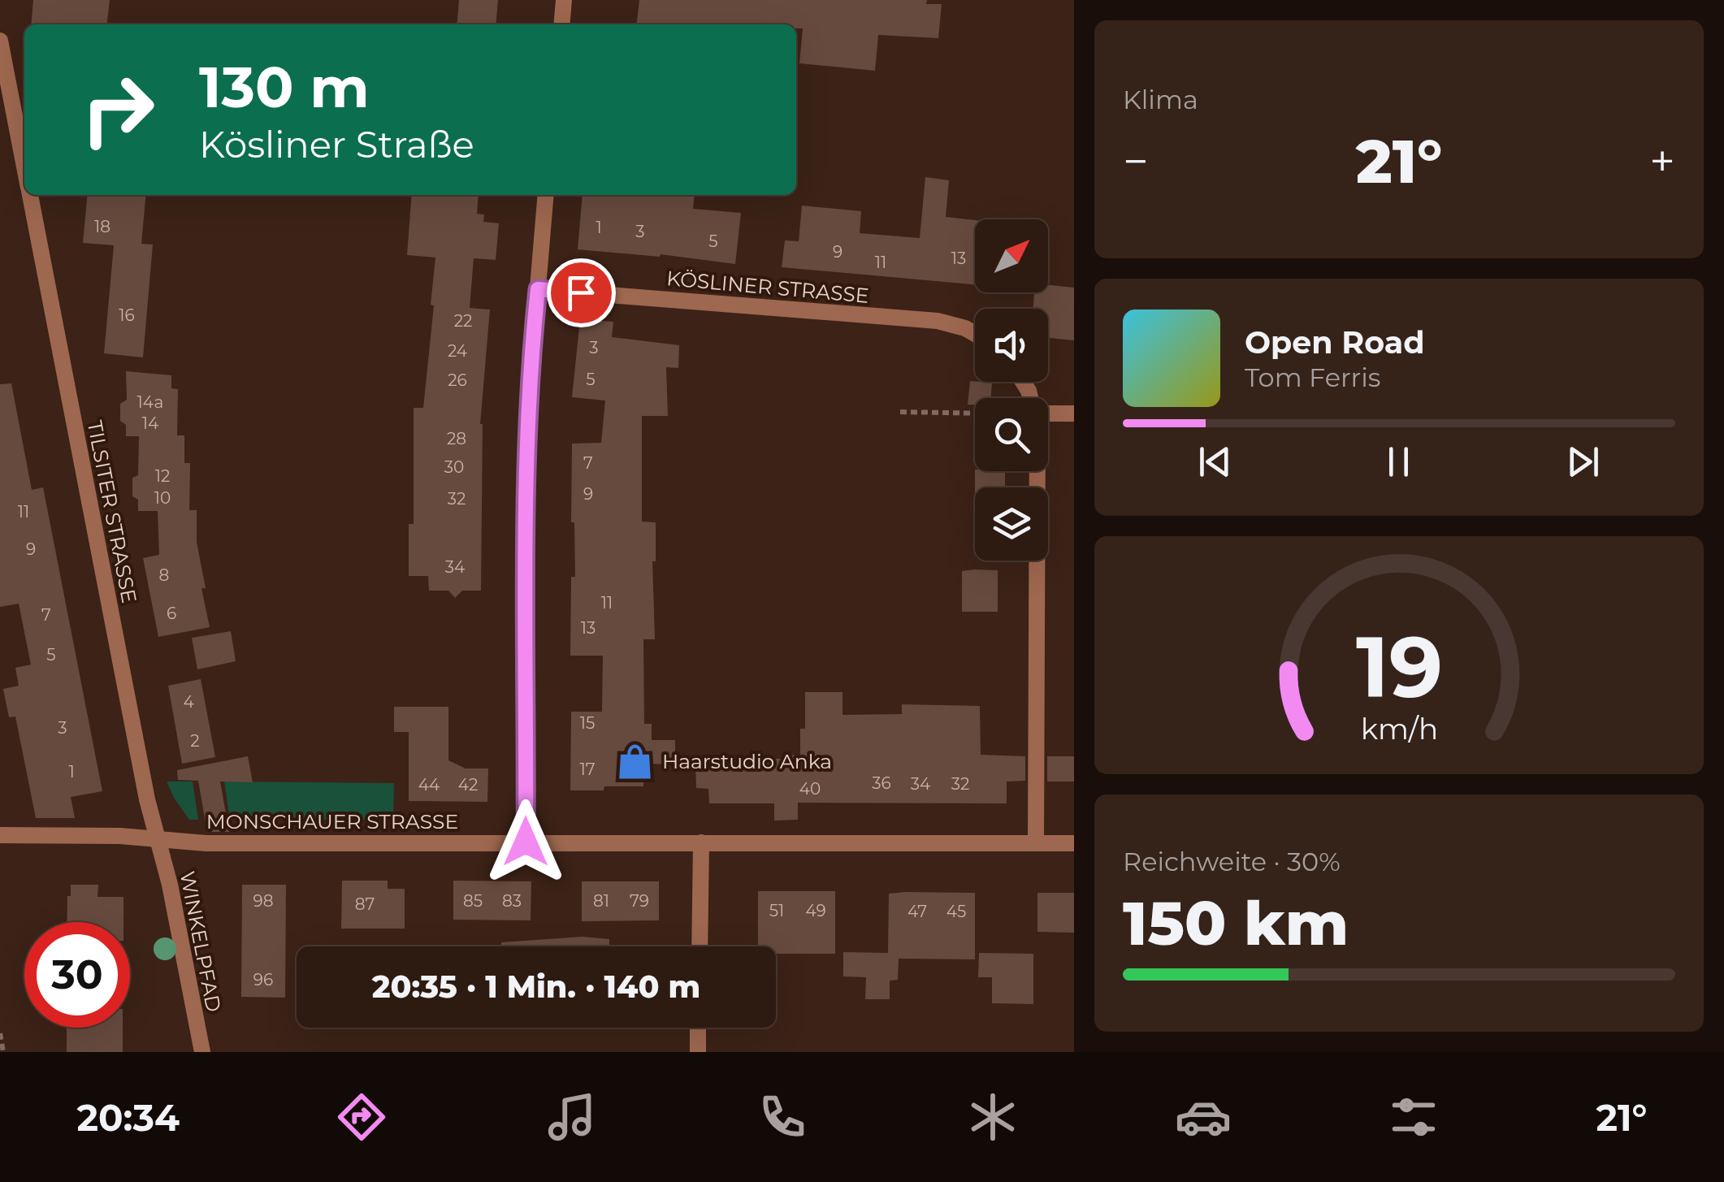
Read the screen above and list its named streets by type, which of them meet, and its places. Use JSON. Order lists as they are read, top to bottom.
{
  "streets": {
    "street": [
      "KÖSLINER STRASSE",
      "TILSITER STRASSE",
      "MONSCHAUER STRASSE",
      "WINKELPFAD"
    ]
  },
  "crossings": [
    ["TILSITER STRASSE", "MONSCHAUER STRASSE"],
    ["TILSITER STRASSE", "WINKELPFAD"],
    ["MONSCHAUER STRASSE", "WINKELPFAD"]
  ],
  "places": {
    "shop": ["Haarstudio Anka"]
  },
  "house_numbers": [
    "18",
    "1",
    "3",
    "5",
    "9",
    "13",
    "11",
    "16",
    "22",
    "3",
    "24",
    "5",
    "26",
    "14a",
    "14",
    "28",
    "7",
    "30",
    "12",
    "9",
    "10",
    "32",
    "11",
    "9",
    "34",
    "8",
    "11",
    "6",
    "7",
    "13",
    "5",
    "4",
    "15",
    "3",
    "2",
    "17",
    "1",
    "36",
    "34",
    "32",
    "44",
    "42",
    "40",
    "98",
    "85",
    "83",
    "81",
    "79",
    "87",
    "51",
    "49",
    "47",
    "45",
    "96"
  ],
  "north": "top right",
  "page": {
    "tile": [
      "Klima",
      ["Reichweite · 30%", "150 km"]
    ],
    "turn": ["130 m", "Kösliner Straße"],
    "heat": ["−", "21°", "+"],
    "song": ["Open Road", "Tom Ferris"],
    "limit": "30",
    "trip": "20:35 · 1 Min. · 140 m",
    "tabs": ["20:34", "21°"],
    "gauge": ["19", "km/h"]
  }
}
